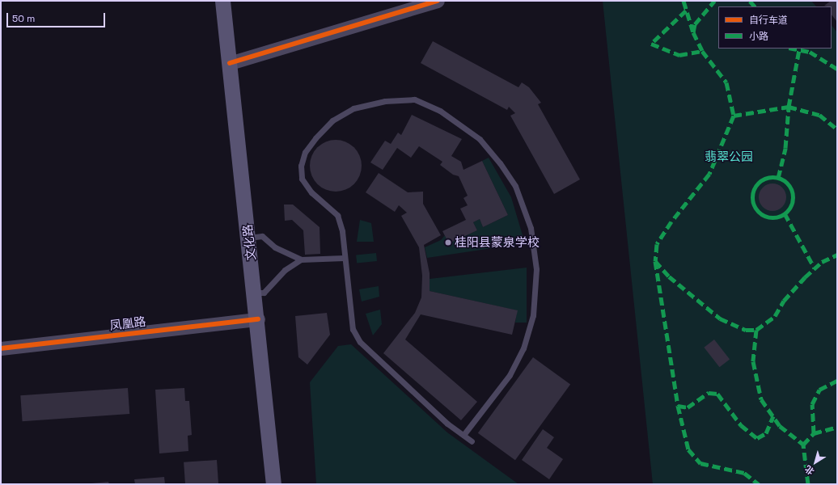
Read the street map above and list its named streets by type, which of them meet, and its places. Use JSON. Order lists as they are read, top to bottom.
{
  "streets": {
    "main road": ["文化路"],
    "street": ["凤凰路"]
  },
  "crossings": [
    ["文化路", "凤凰路"]
  ],
  "parks": ["翡翠公园"],
  "places": ["桂阳县蒙泉学校"],
  "legend": ["自行车道", "小路"],
  "scale_bar": "50 m",
  "north": "bottom left"
}
